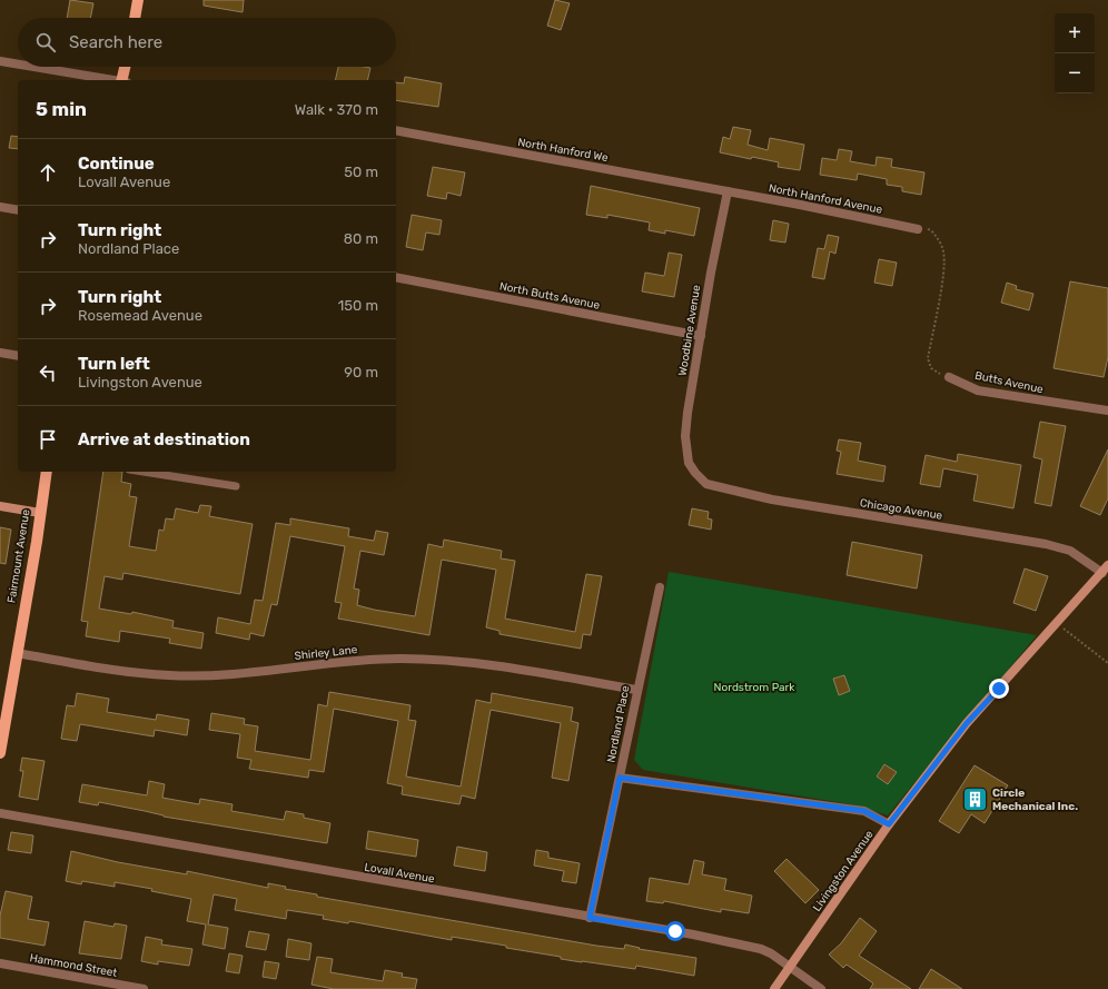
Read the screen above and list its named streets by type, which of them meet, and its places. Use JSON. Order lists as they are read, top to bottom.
{
  "streets": {
    "main road": ["Fairmount Avenue"],
    "street": [
      "North Hanford We",
      "North Hanford Avenue",
      "North Butts Avenue",
      "Woodbine Avenue",
      "Butts Avenue",
      "Chicago Avenue",
      "Shirley Lane",
      "Nordland Place",
      "Livingston Avenue",
      "Lovall Avenue",
      "Hammond Street"
    ]
  },
  "crossings": [
    ["North Hanford We", "North Hanford Avenue"],
    ["North Hanford We", "Woodbine Avenue"],
    ["North Hanford Avenue", "Woodbine Avenue"],
    ["North Butts Avenue", "Woodbine Avenue"],
    ["Woodbine Avenue", "Chicago Avenue"],
    ["Chicago Avenue", "Livingston Avenue"],
    ["Fairmount Avenue", "Shirley Lane"],
    ["Shirley Lane", "Nordland Place"],
    ["Nordland Place", "Lovall Avenue"],
    ["Livingston Avenue", "Lovall Avenue"]
  ],
  "parks": ["Nordstrom Park"],
  "places": {
    "building": ["Circle Mechanical Inc."]
  },
  "page": {
    "map_buttons": ["+", "−"],
    "search": "Search here",
    "heading": ["5 min", "Walk · 370 m"],
    "list": [
      ["Continue", "Lovall Avenue", "50 m"],
      ["Turn right", "Nordland Place", "80 m"],
      ["Turn right", "Rosemead Avenue", "150 m"],
      ["Turn left", "Livingston Avenue", "90 m"],
      "Arrive at destination"
    ]
  }
}
